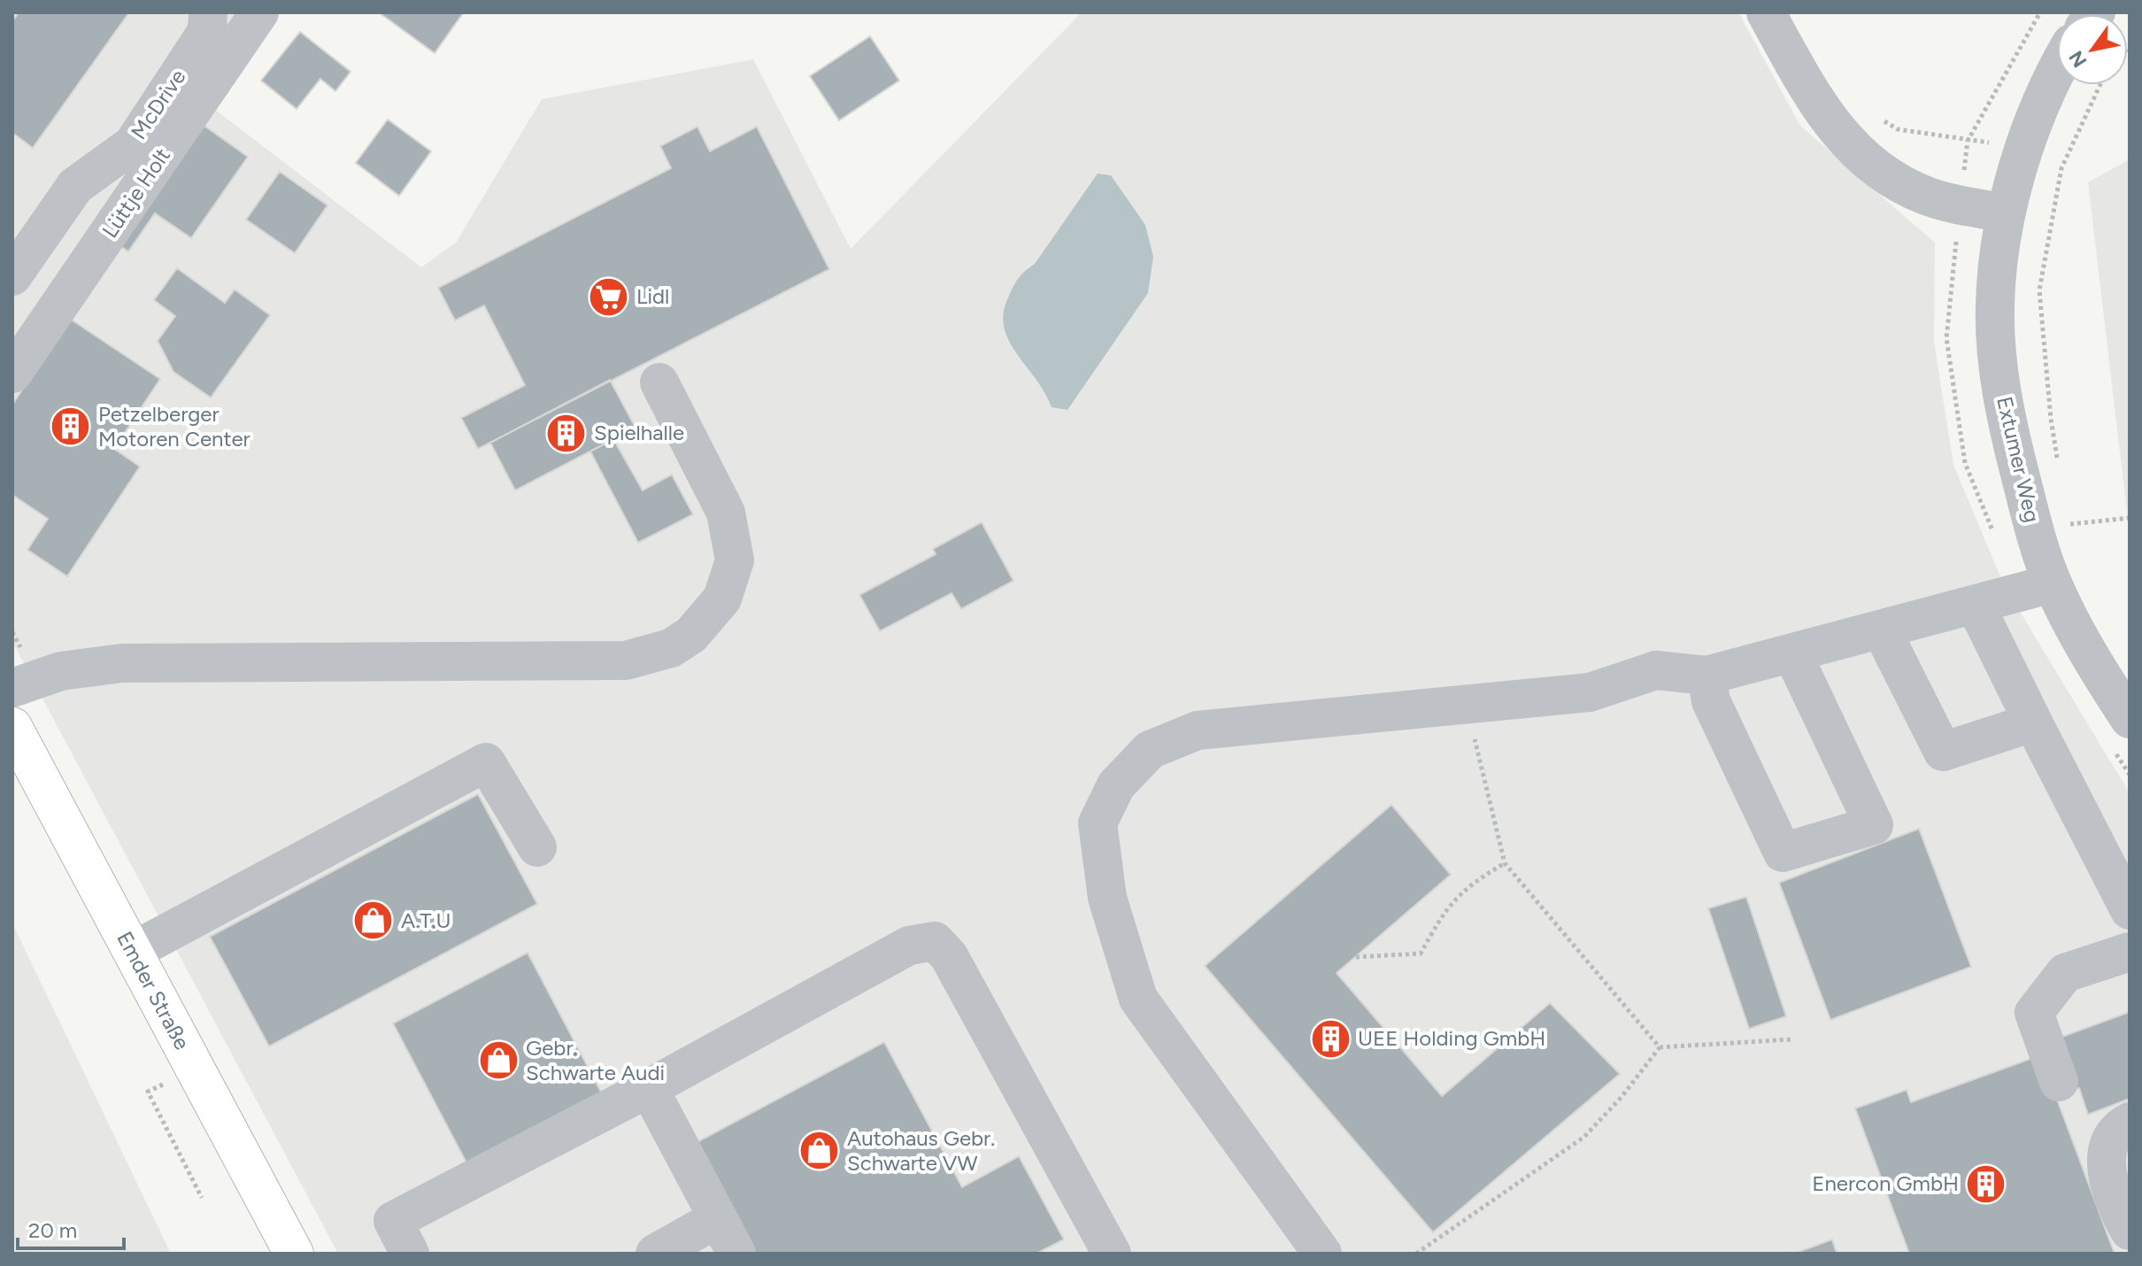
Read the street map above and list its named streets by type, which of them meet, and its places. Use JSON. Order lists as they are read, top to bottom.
{
  "streets": {
    "main road": ["Emder Straße"],
    "street": ["McDrive", "Lüttje Holt", "Extumer Weg"]
  },
  "places": {
    "supermarket": ["Lidl"],
    "building": [
      "Petzelberger Motoren Center",
      "Spielhalle",
      "UEE Holding GmbH",
      "Enercon GmbH"
    ],
    "shop": ["A.T.U", "Gebr. Schwarte Audi", "Autohaus Gebr. Schwarte VW"]
  },
  "scale_bar": "20 m",
  "north": "bottom left"
}
